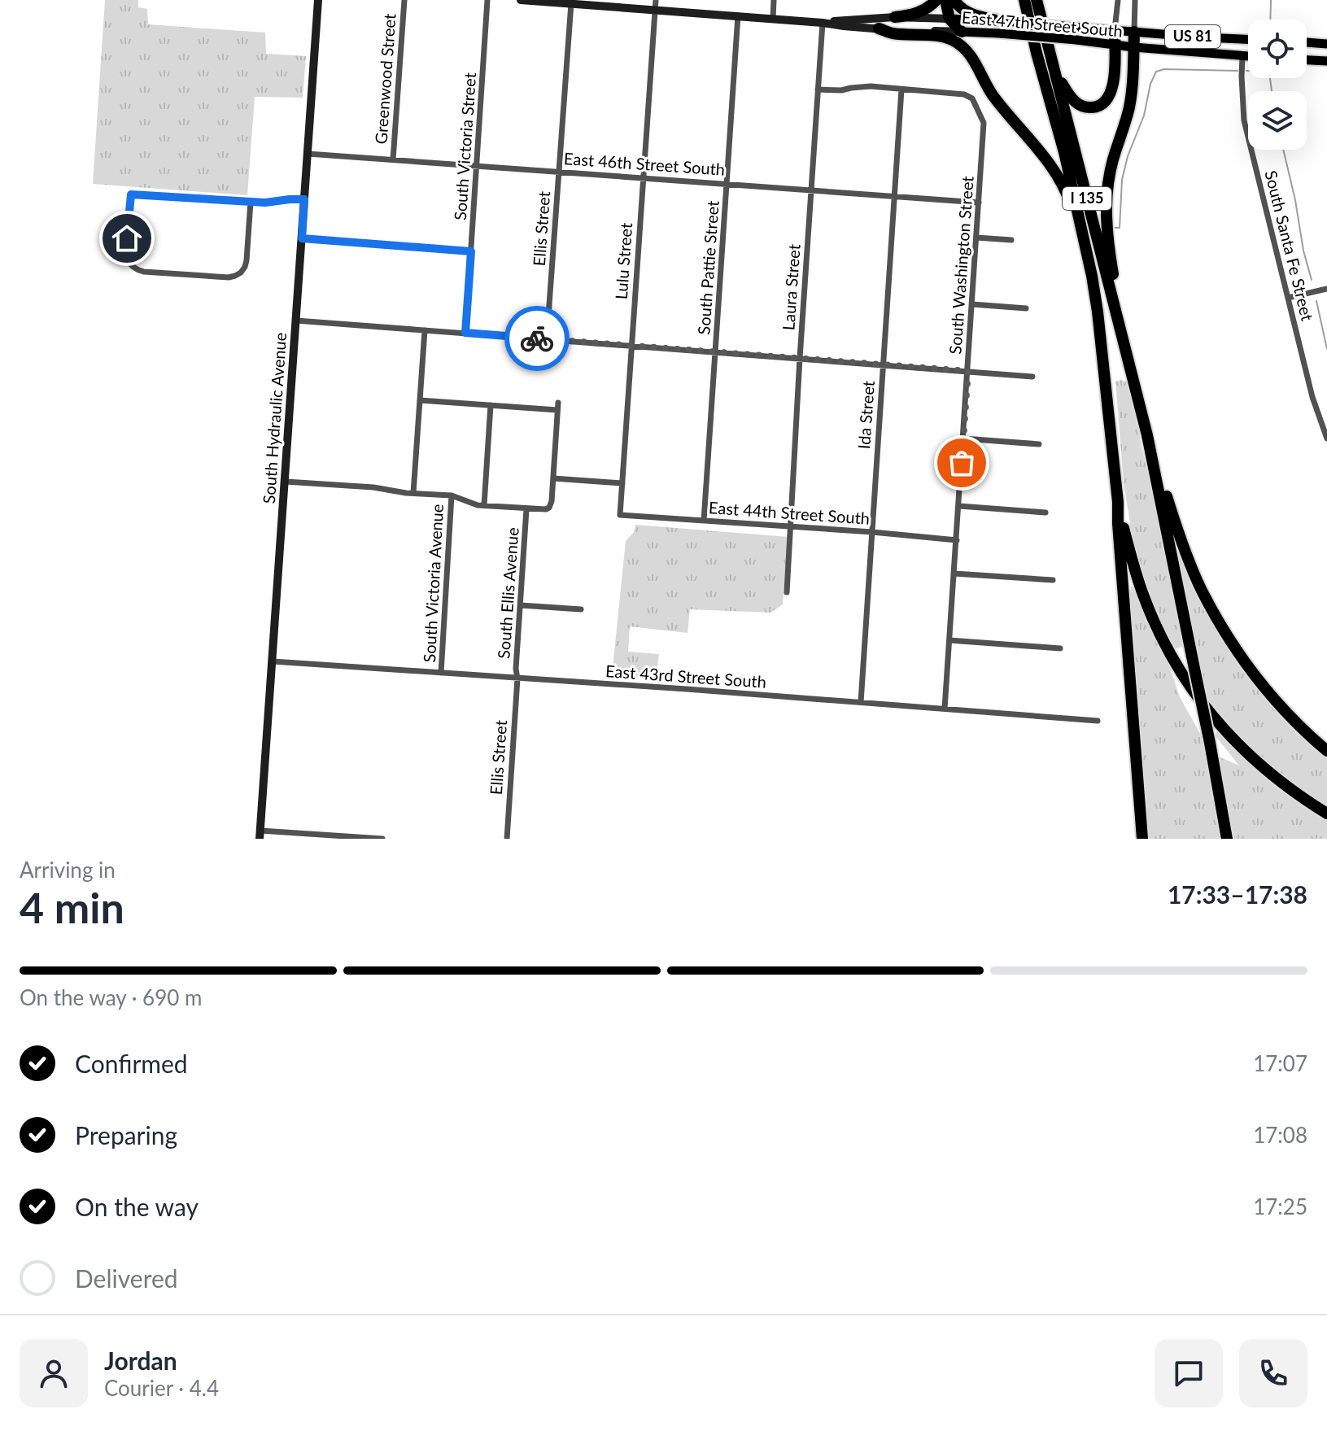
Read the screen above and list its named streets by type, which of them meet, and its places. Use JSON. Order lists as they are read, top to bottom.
{
  "streets": {
    "highway": ["US 81", "I 135"],
    "main road": ["East 47th Street South"],
    "street": [
      "Greenwood Street",
      "South Victoria Street",
      "East 46th Street South",
      "Ellis Street",
      "South Santa Fe Street",
      "Lulu Street",
      "South Washington Street",
      "South Pattie Street",
      "Laura Street",
      "Ida Street",
      "South Hydraulic Avenue",
      "East 44th Street South",
      "South Victoria Avenue",
      "South Ellis Avenue",
      "East 43rd Street South"
    ]
  },
  "crossings": [
    ["East 47th Street South", "US 81"],
    ["East 47th Street South", "Ellis Street"],
    ["East 47th Street South", "Lulu Street"],
    ["East 47th Street South", "South Pattie Street"],
    ["East 47th Street South", "Laura Street"],
    ["Greenwood Street", "East 46th Street South"],
    ["South Victoria Street", "East 46th Street South"],
    ["East 46th Street South", "Ellis Street"],
    ["East 46th Street South", "Lulu Street"],
    ["East 46th Street South", "South Washington Street"],
    ["East 46th Street South", "South Pattie Street"],
    ["East 46th Street South", "Laura Street"],
    ["East 46th Street South", "Ida Street"],
    ["East 46th Street South", "South Hydraulic Avenue"],
    ["Ellis Street", "South Ellis Avenue"],
    ["Ellis Street", "East 43rd Street South"],
    ["Lulu Street", "East 44th Street South"],
    ["South Washington Street", "Laura Street"],
    ["South Washington Street", "Ida Street"],
    ["South Washington Street", "East 44th Street South"],
    ["South Washington Street", "East 43rd Street South"],
    ["South Pattie Street", "East 44th Street South"],
    ["Laura Street", "East 44th Street South"],
    ["Ida Street", "East 44th Street South"],
    ["Ida Street", "East 43rd Street South"],
    ["South Hydraulic Avenue", "East 43rd Street South"],
    ["South Victoria Avenue", "East 43rd Street South"],
    ["South Ellis Avenue", "East 43rd Street South"]
  ],
  "page": {
    "heading": ["4 min", "Arriving in", "17:33–17:38"],
    "panel": ["Jordan", "Courier · 4.4"],
    "bar": "On the way · 690 m",
    "list": [
      ["Confirmed", "17:07"],
      ["Preparing", "17:08"],
      ["On the way", "17:25"],
      "Delivered"
    ]
  }
}
